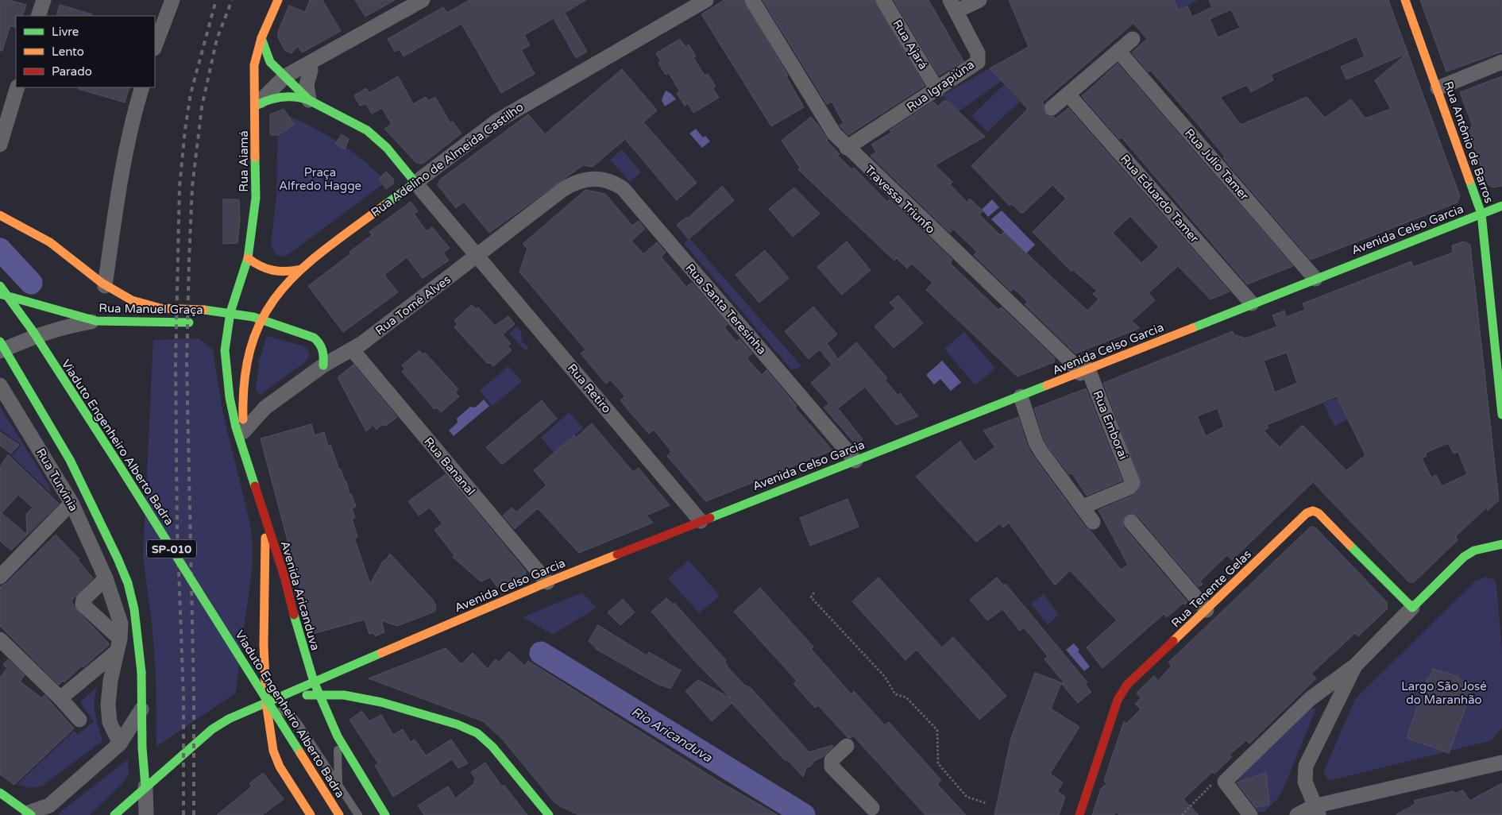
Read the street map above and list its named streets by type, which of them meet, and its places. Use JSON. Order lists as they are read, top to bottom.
{
  "streets": {
    "main road": [
      "Rua Antônio de Barros",
      "Rua Adelino de Almeida Castilho",
      "Rua Aiamá",
      "Avenida Celso Garcia",
      "Rua Manuel Graça",
      "Viaduto Engenheiro Alberto Badra",
      "SP-010",
      "Rua Tenente Gelas",
      "Avenida Aricanduva"
    ],
    "street": [
      "Rua Ajará",
      "Rua Igrapiúna",
      "Rua Julio Tamer",
      "Rua Eduardo Tamer",
      "Travessa Triunfo",
      "Rua Tomé Alves",
      "Rua Santa Teresinha",
      "Rua Retiro",
      "Rua Emborai",
      "Rua Bananal",
      "Rua Turvínia"
    ]
  },
  "crossings": [
    ["Rua Ajará", "Rua Igrapiúna"],
    ["Rua Igrapiúna", "Travessa Triunfo"],
    ["Rua Antônio de Barros", "Avenida Celso Garcia"],
    ["Rua Adelino de Almeida Castilho", "Rua Retiro"],
    ["Rua Adelino de Almeida Castilho", "Avenida Aricanduva"],
    ["Rua Aiamá", "Avenida Aricanduva"],
    ["Rua Julio Tamer", "Avenida Celso Garcia"],
    ["Rua Eduardo Tamer", "Avenida Celso Garcia"],
    ["Travessa Triunfo", "Avenida Celso Garcia"],
    ["Travessa Triunfo", "Rua Emborai"],
    ["Avenida Celso Garcia", "Rua Santa Teresinha"],
    ["Avenida Celso Garcia", "Rua Retiro"],
    ["Avenida Celso Garcia", "Rua Emborai"],
    ["Avenida Celso Garcia", "Rua Bananal"],
    ["Avenida Celso Garcia", "Avenida Aricanduva"],
    ["Rua Tomé Alves", "Rua Santa Teresinha"],
    ["Rua Tomé Alves", "Rua Retiro"],
    ["Rua Tomé Alves", "Rua Bananal"],
    ["Rua Tomé Alves", "Avenida Aricanduva"]
  ],
  "water": ["Rio Aricanduva"],
  "parks": ["Praça Alfredo Hagge", "Largo São José do Maranhão"],
  "legend": ["Livre", "Lento", "Parado"]
}
